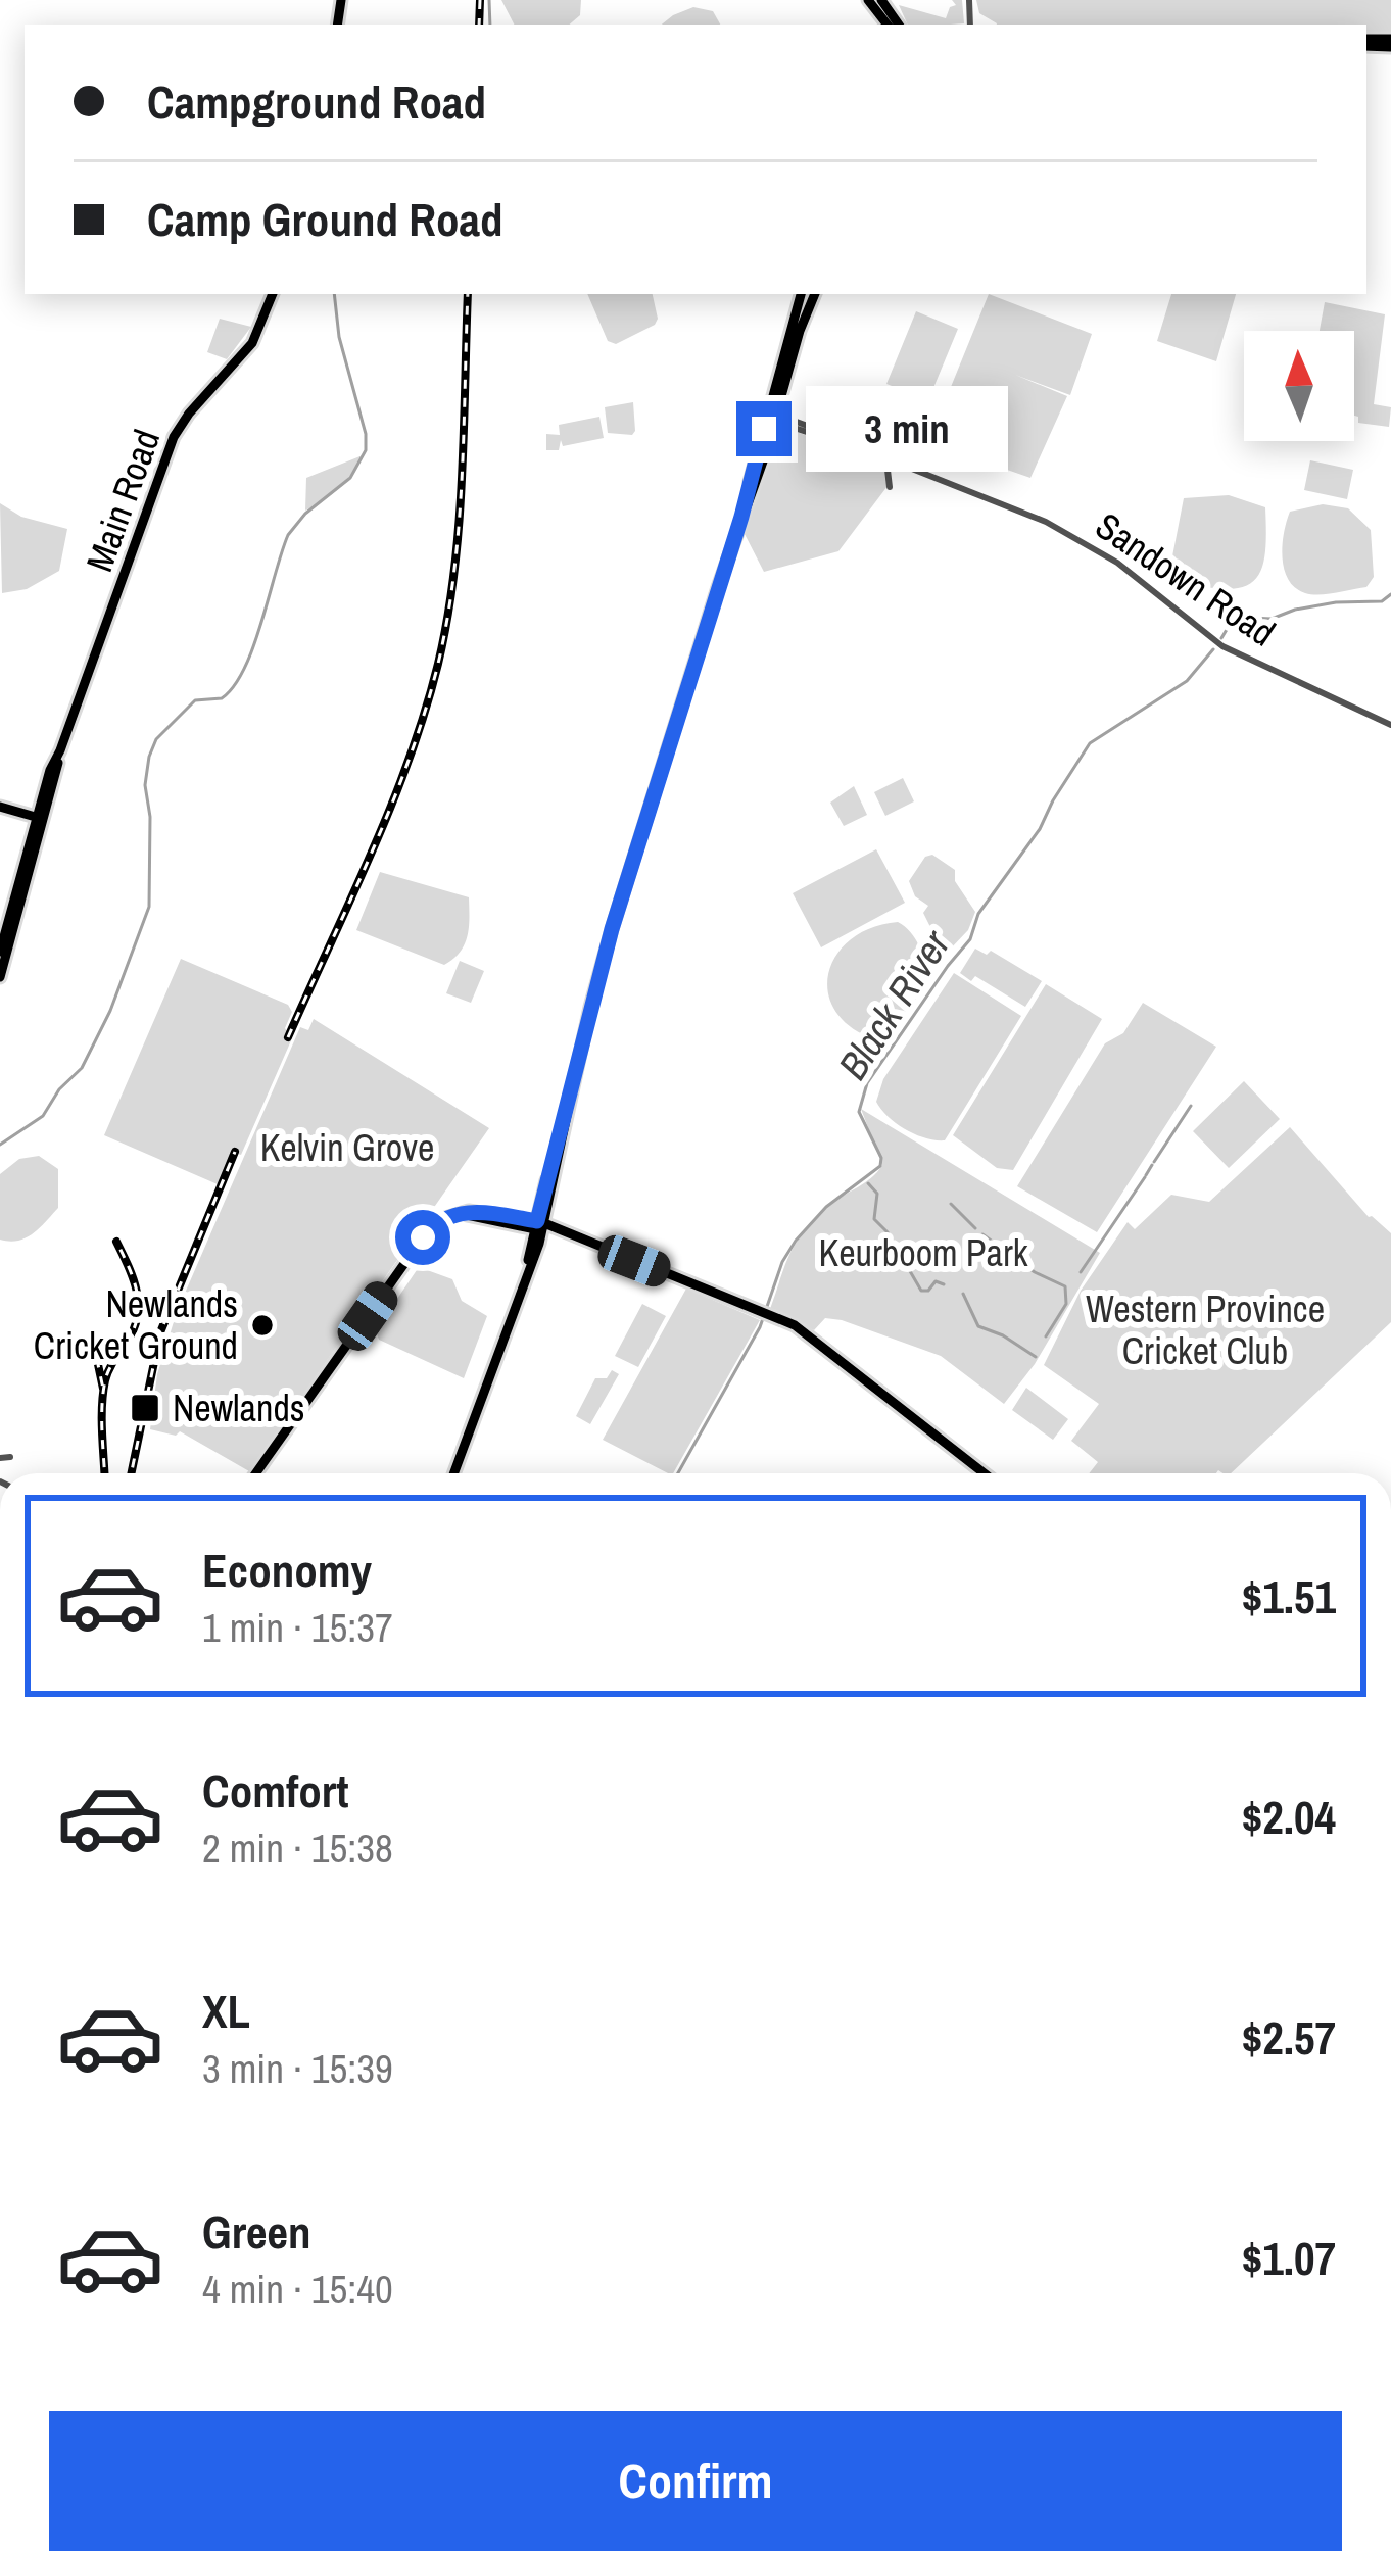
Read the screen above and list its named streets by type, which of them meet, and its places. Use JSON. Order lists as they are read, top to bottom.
{
  "streets": {
    "main road": ["Main Road"],
    "street": ["Sandown Road"]
  },
  "water": ["Black River"],
  "parks": ["Kelvin Grove", "Keurboom Park", "Western Province Cricket Club"],
  "places": {
    "other": ["Newlands Cricket Ground"],
    "transit": ["Newlands"]
  },
  "north": "top",
  "page": {
    "banner": ["Campground Road", "Camp Ground Road"],
    "bubble": "3 min",
    "list": [
      {
        "name": "Economy",
        "note": "1 min · 15:37",
        "value": "$1.51"
      },
      {
        "name": "Comfort",
        "note": "2 min · 15:38",
        "value": "$2.04"
      },
      {
        "name": "XL",
        "note": "3 min · 15:39",
        "value": "$2.57"
      },
      {
        "name": "Green",
        "note": "4 min · 15:40",
        "value": "$1.07"
      }
    ],
    "buttons": "Confirm"
  }
}
